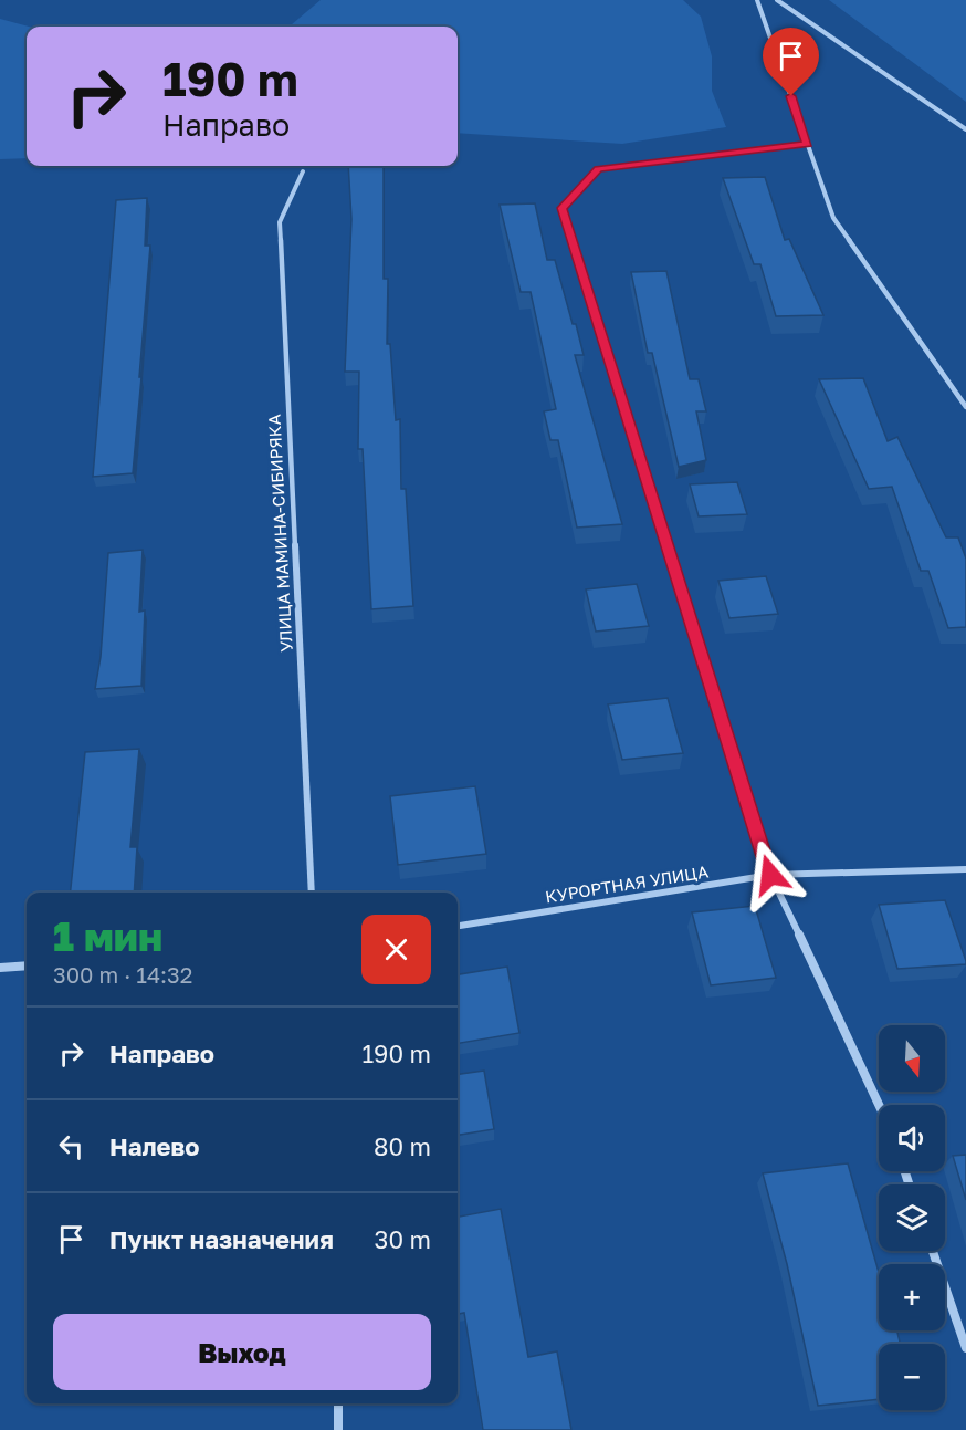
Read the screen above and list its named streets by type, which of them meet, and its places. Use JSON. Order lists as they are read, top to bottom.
{
  "streets": {
    "street": ["УЛИЦА МАМИНА-СИБИРЯКА", "КУРОРТНАЯ УЛИЦА"]
  },
  "north": "bottom",
  "page": {
    "turn": ["190 m", "Направо"],
    "heading": ["1 мин", "300 m · 14:32"],
    "list": [
      {
        "name": "Направо",
        "value": "190 m"
      },
      {
        "name": "Налево",
        "value": "80 m"
      },
      {
        "name": "Пункт назначения",
        "value": "30 m"
      }
    ],
    "map_buttons": ["+", "−"],
    "buttons": "Выход"
  }
}
